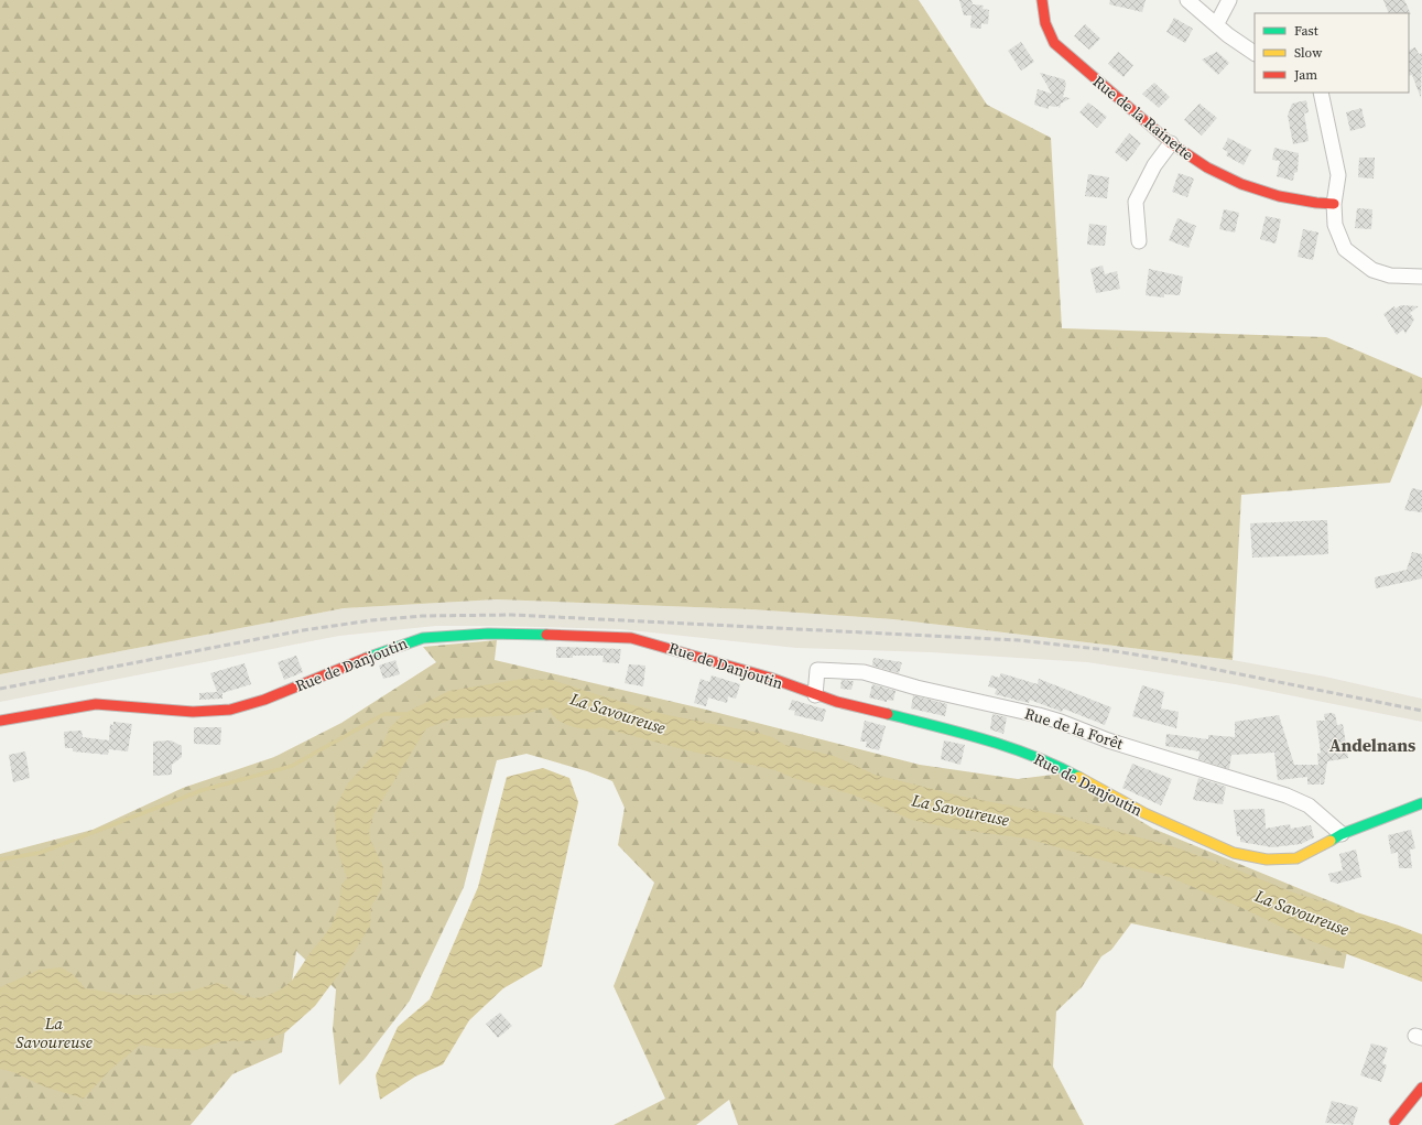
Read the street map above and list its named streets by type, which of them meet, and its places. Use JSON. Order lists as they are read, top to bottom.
{
  "streets": {
    "street": ["Rue de la Rainette", "Rue de Danjoutin", "Rue de la Forêt"]
  },
  "crossings": [
    ["Rue de Danjoutin", "Rue de la Forêt"]
  ],
  "districts": ["Andelnans"],
  "water": ["La Savoureuse"],
  "legend": ["Fast", "Slow", "Jam"]
}
